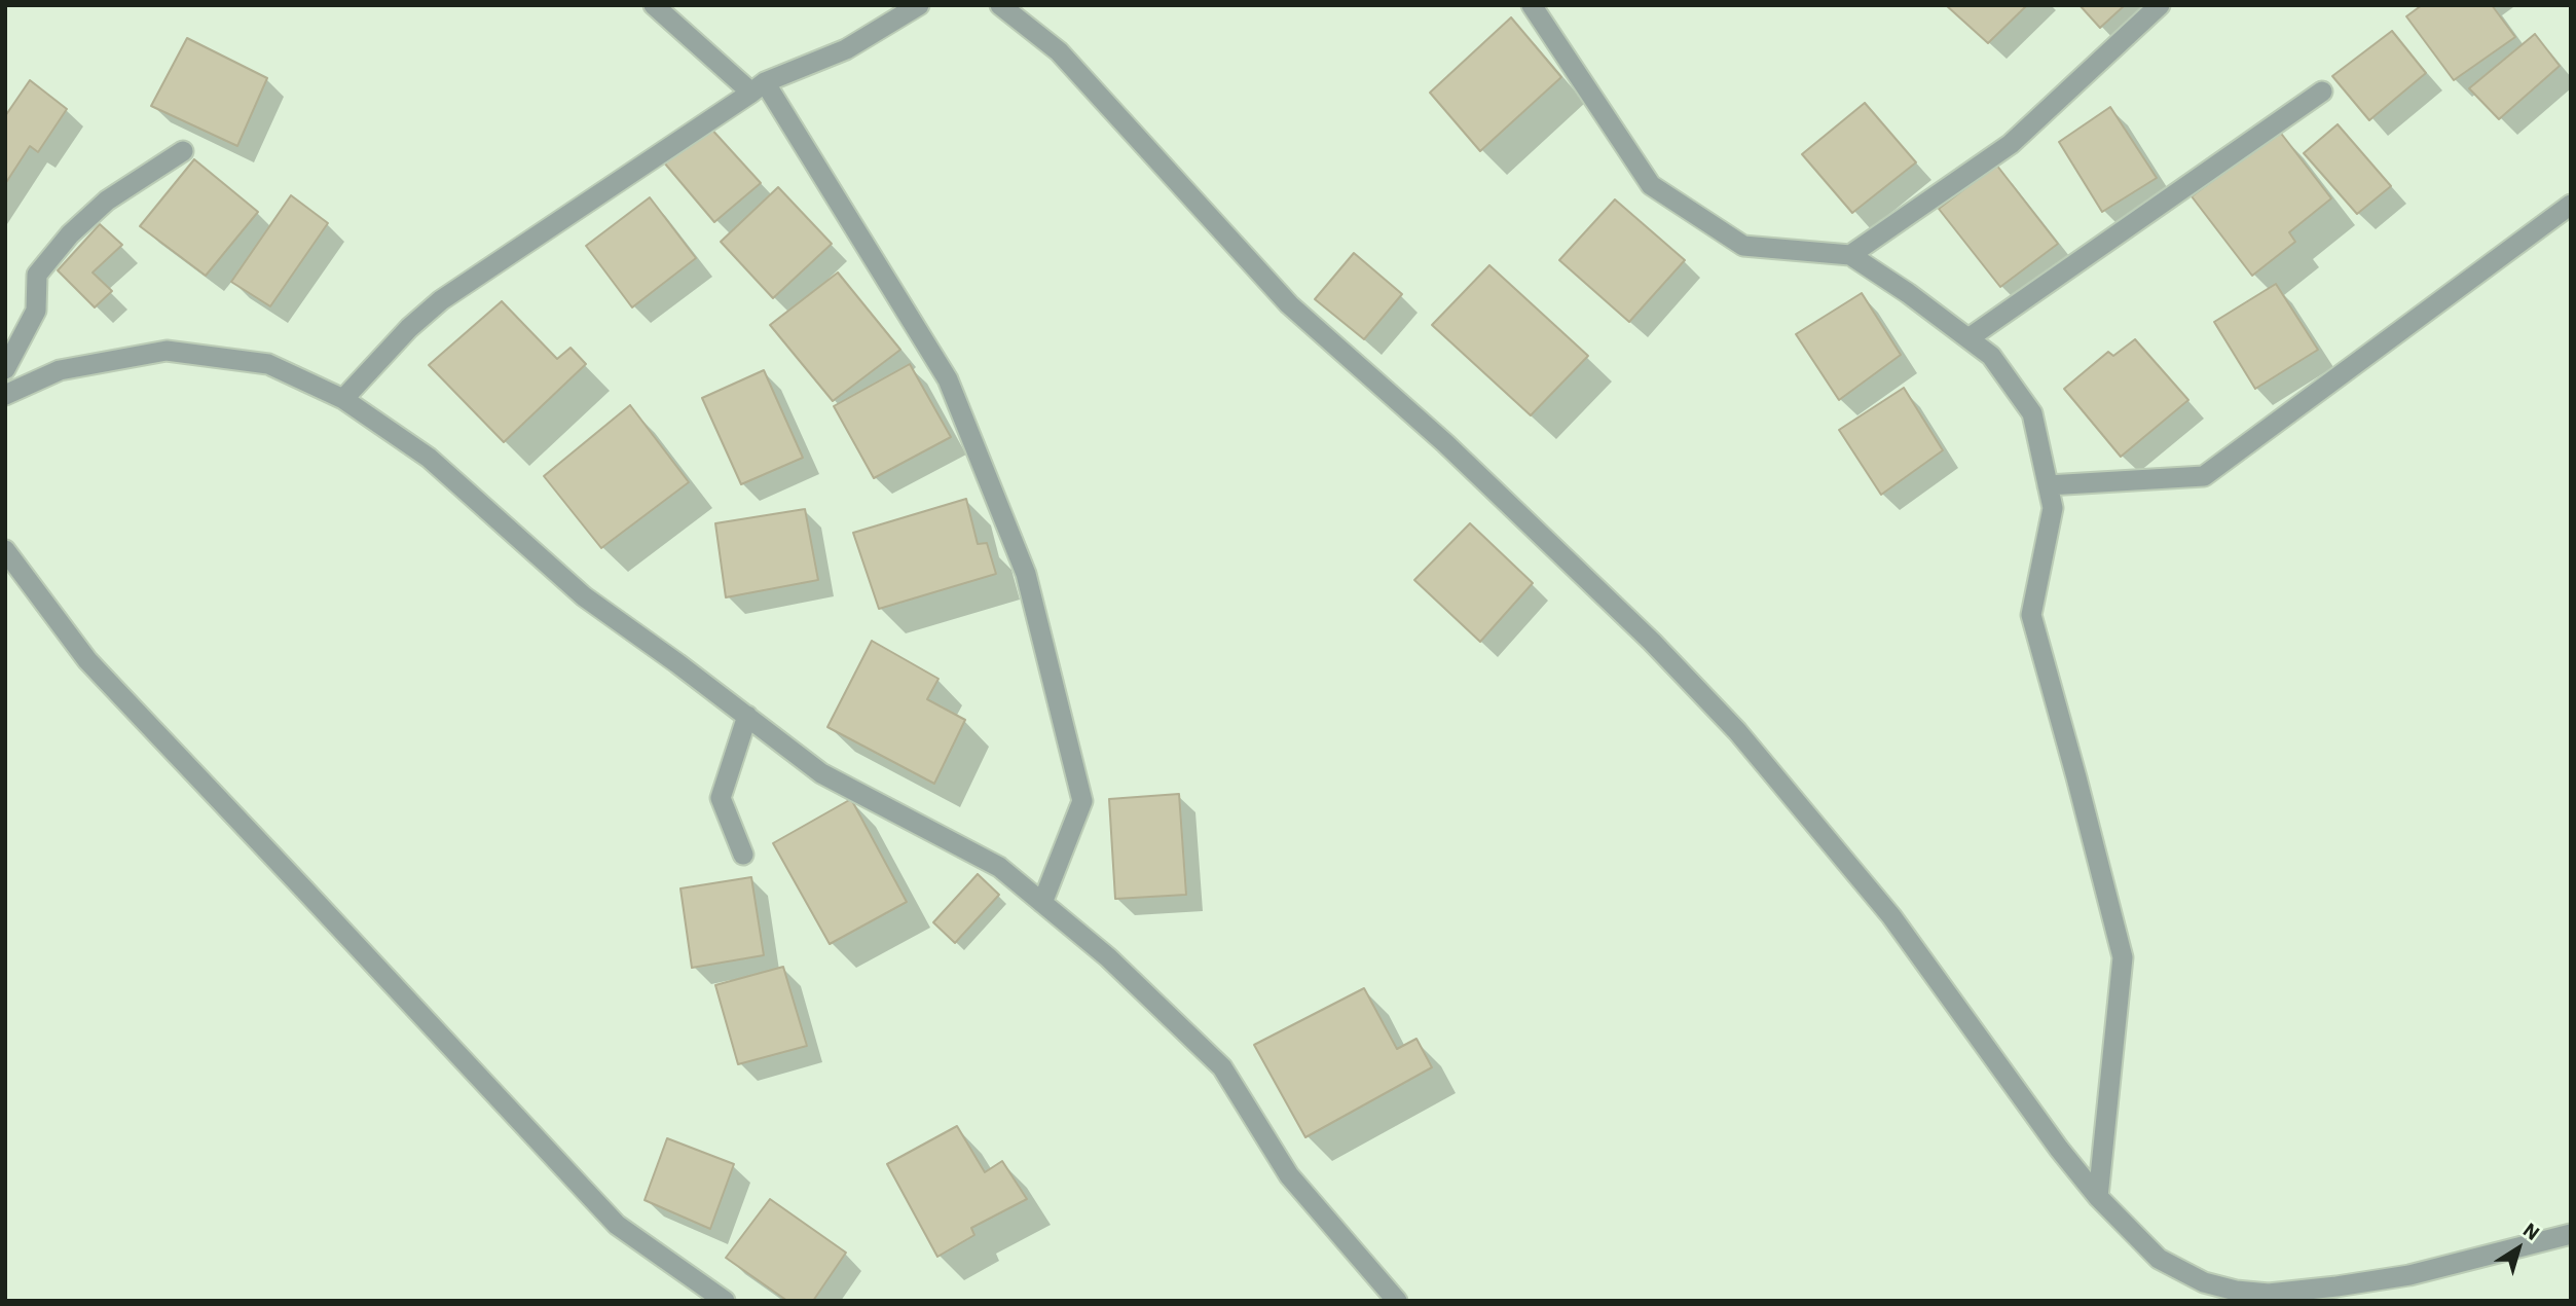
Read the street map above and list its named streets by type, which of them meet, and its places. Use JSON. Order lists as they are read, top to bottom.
{
  "north": "top right"
}
